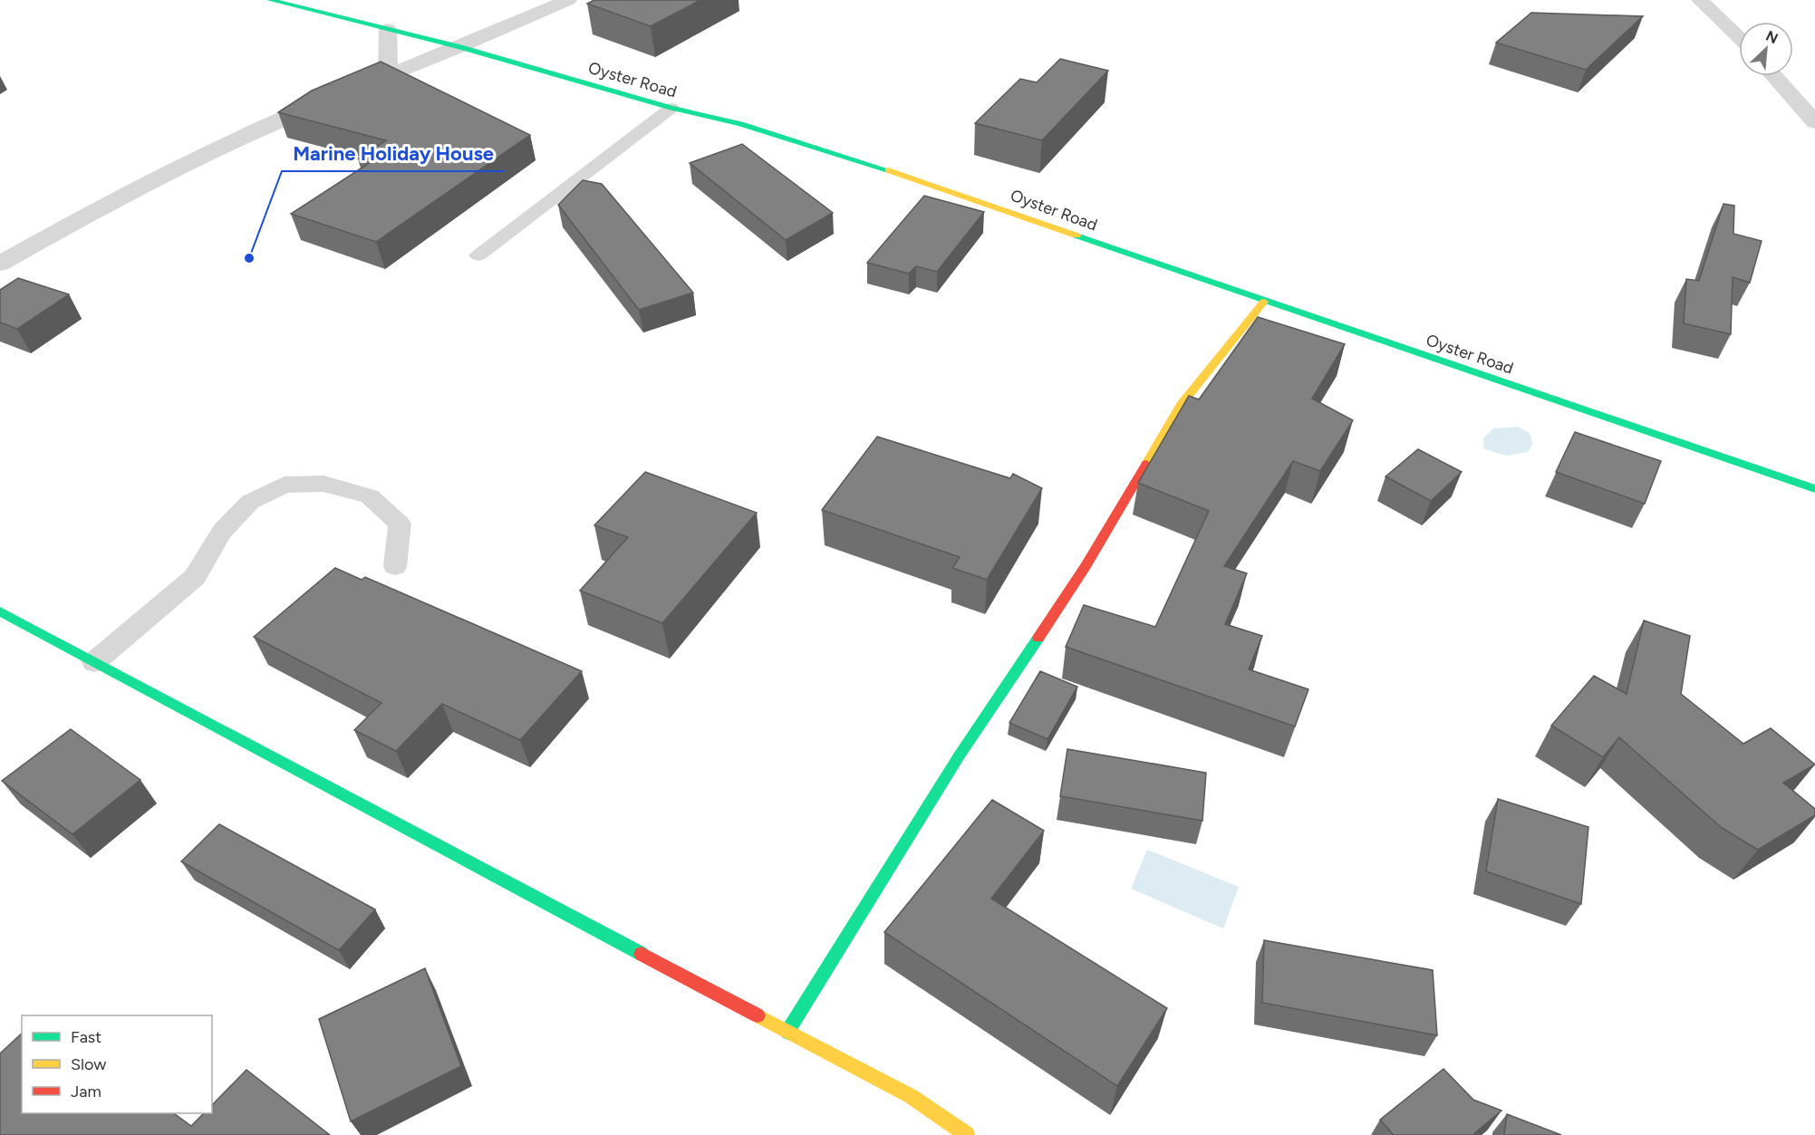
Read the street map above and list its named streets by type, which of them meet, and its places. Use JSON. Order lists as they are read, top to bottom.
{
  "streets": {
    "street": ["Oyster Road"]
  },
  "places": ["Marine Holiday House"],
  "legend": ["Fast", "Slow", "Jam"],
  "north": "top right"
}
